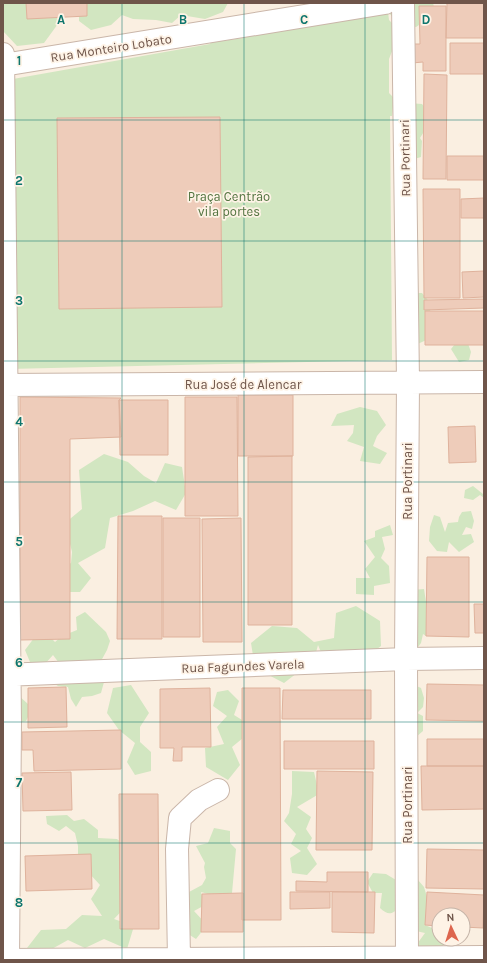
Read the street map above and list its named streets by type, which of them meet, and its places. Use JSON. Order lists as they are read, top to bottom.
{
  "streets": {
    "street": [
      "Rua Monteiro Lobato",
      "Rua Portinari",
      "Rua José de Alencar",
      "Rua Fagundes Varela"
    ]
  },
  "crossings": [
    ["Rua Portinari", "Rua José de Alencar"],
    ["Rua Portinari", "Rua Fagundes Varela"]
  ],
  "parks": ["Praça Centrão vila portes"],
  "north": "top",
  "grid": {
    "columns": [
      "A",
      "B",
      "C",
      "D"
    ],
    "rows": [
      "1",
      "2",
      "3",
      "4",
      "5",
      "6",
      "7",
      "8"
    ]
  }
}
